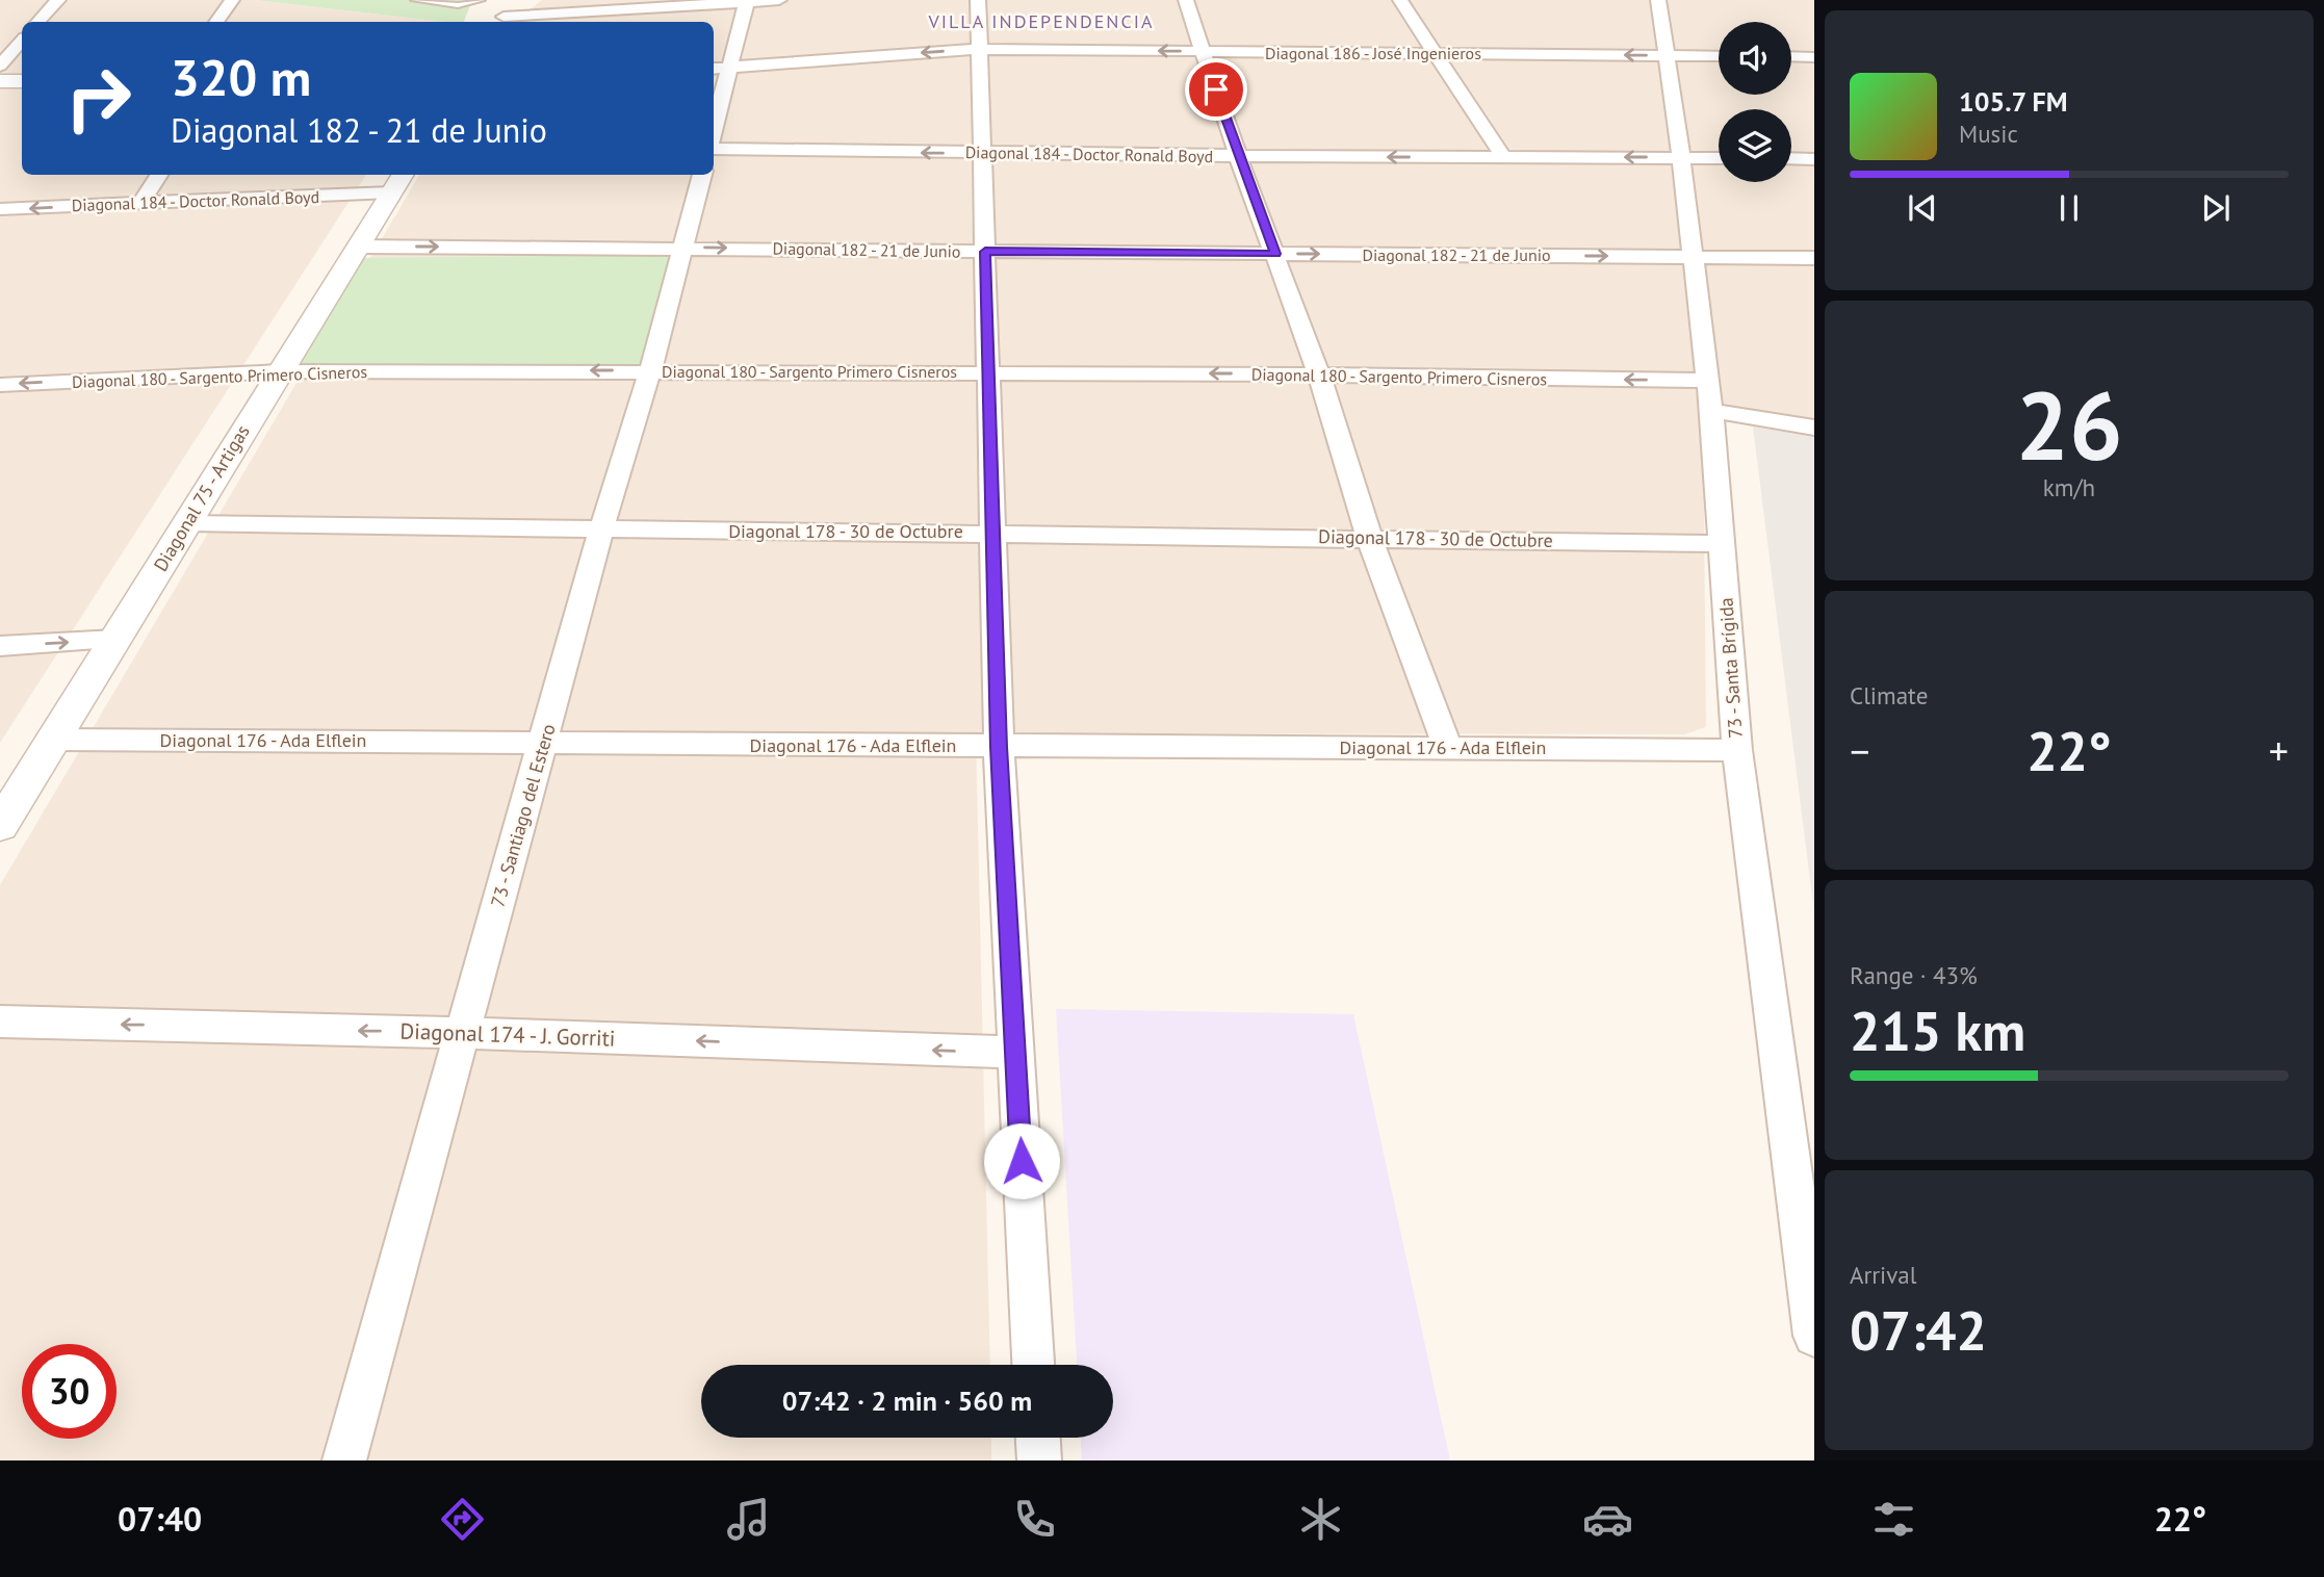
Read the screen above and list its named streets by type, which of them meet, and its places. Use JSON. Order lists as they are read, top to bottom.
{
  "streets": {
    "street": [
      "Diagonal 186 - José Ingenieros",
      "Diagonal 184 - Doctor Ronald Boyd",
      "Diagonal 182 - 21 de Junio",
      "Diagonal 180 - Sargento Primero Cisneros",
      "Diagonal 75 - Artigas",
      "Diagonal 178 - 30 de Octubre",
      "73 - Santa Brígida",
      "Diagonal 176 - Ada Elflein",
      "73 - Santiago del Estero",
      "Diagonal 174 - J. Gorriti"
    ]
  },
  "crossings": [
    ["Diagonal 186 - José Ingenieros", "73 - Santa Brígida"],
    ["Diagonal 184 - Doctor Ronald Boyd", "Diagonal 75 - Artigas"],
    ["Diagonal 184 - Doctor Ronald Boyd", "73 - Santa Brígida"],
    ["Diagonal 182 - 21 de Junio", "Diagonal 75 - Artigas"],
    ["Diagonal 182 - 21 de Junio", "73 - Santa Brígida"],
    ["Diagonal 182 - 21 de Junio", "73 - Santiago del Estero"],
    ["Diagonal 180 - Sargento Primero Cisneros", "Diagonal 75 - Artigas"],
    ["Diagonal 180 - Sargento Primero Cisneros", "73 - Santa Brígida"],
    ["Diagonal 180 - Sargento Primero Cisneros", "73 - Santiago del Estero"],
    ["Diagonal 75 - Artigas", "Diagonal 178 - 30 de Octubre"],
    ["Diagonal 75 - Artigas", "Diagonal 176 - Ada Elflein"],
    ["Diagonal 178 - 30 de Octubre", "73 - Santa Brígida"],
    ["Diagonal 178 - 30 de Octubre", "73 - Santiago del Estero"],
    ["73 - Santa Brígida", "Diagonal 176 - Ada Elflein"],
    ["Diagonal 176 - Ada Elflein", "73 - Santiago del Estero"],
    ["73 - Santiago del Estero", "Diagonal 174 - J. Gorriti"]
  ],
  "one_way": [
    "Diagonal 186 - José Ingenieros",
    "Diagonal 184 - Doctor Ronald Boyd",
    "Diagonal 182 - 21 de Junio",
    "Diagonal 180 - Sargento Primero Cisneros",
    "Diagonal 174 - J. Gorriti"
  ],
  "districts": ["VILLA INDEPENDENCIA"],
  "page": {
    "turn": ["320 m", "Diagonal 182 - 21 de Junio"],
    "song": ["105.7 FM", "Music"],
    "tile": [
      ["26", "km/h"],
      "Climate",
      ["Range · 43%", "215 km"],
      ["Arrival", "07:42"]
    ],
    "heat": ["−", "22°", "+"],
    "limit": "30",
    "trip": "07:42 · 2 min · 560 m",
    "tabs": ["07:40", "22°"]
  }
}
